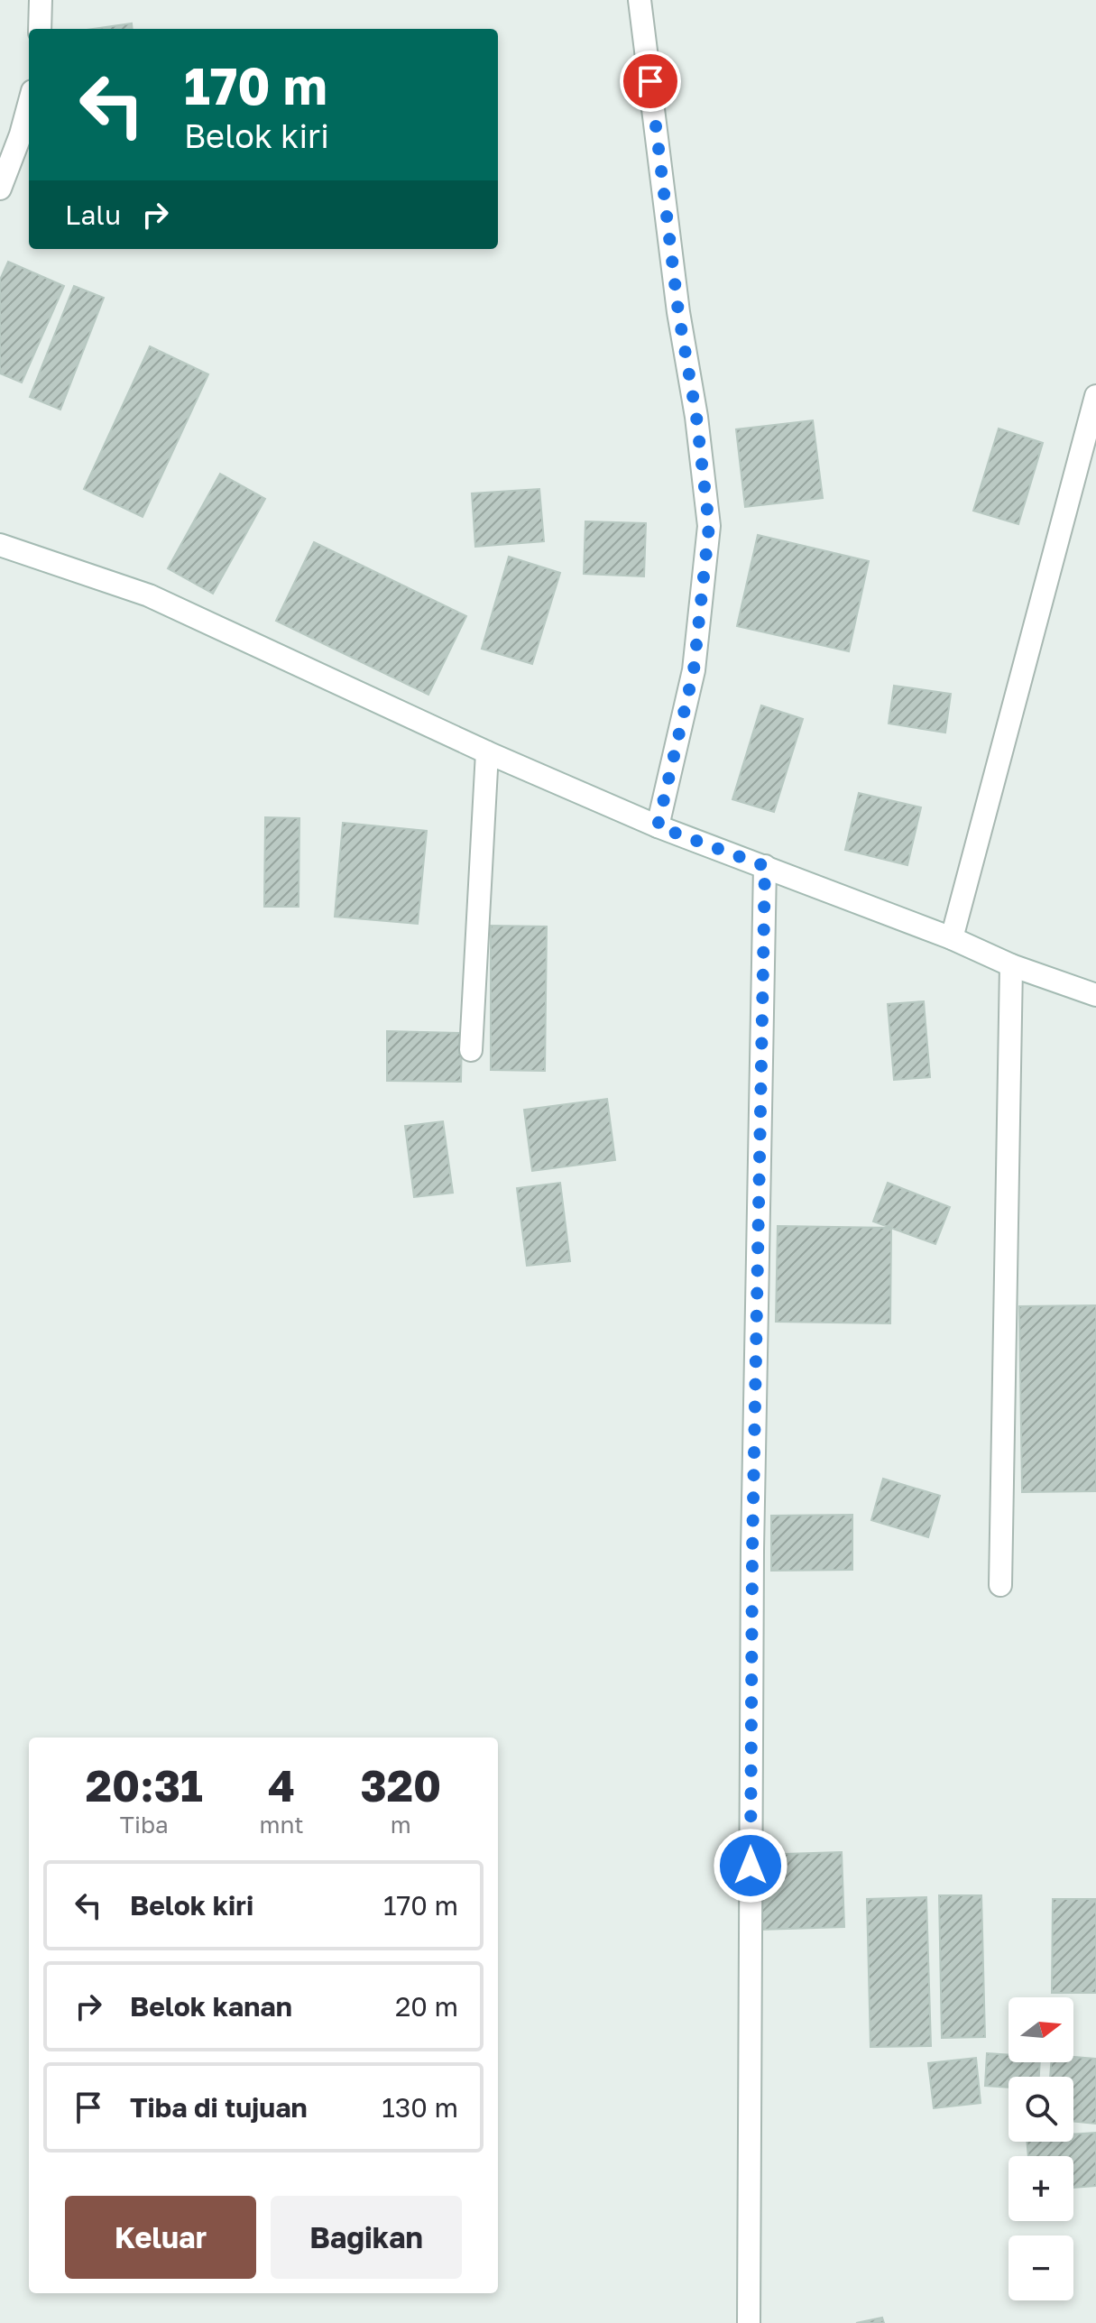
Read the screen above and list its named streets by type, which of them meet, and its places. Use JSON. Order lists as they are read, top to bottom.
{
  "north": "right",
  "page": {
    "turn": ["170 m", "Belok kiri"],
    "then": "Lalu",
    "eta": [
      "20:31",
      "Tiba",
      "4",
      "mnt",
      "320",
      "m"
    ],
    "list": [
      {
        "name": "Belok kiri",
        "value": "170 m"
      },
      {
        "name": "Belok kanan",
        "value": "20 m"
      },
      {
        "name": "Tiba di tujuan",
        "value": "130 m"
      }
    ],
    "map_buttons": ["+", "−"],
    "buttons": ["Keluar", "Bagikan"]
  }
}
